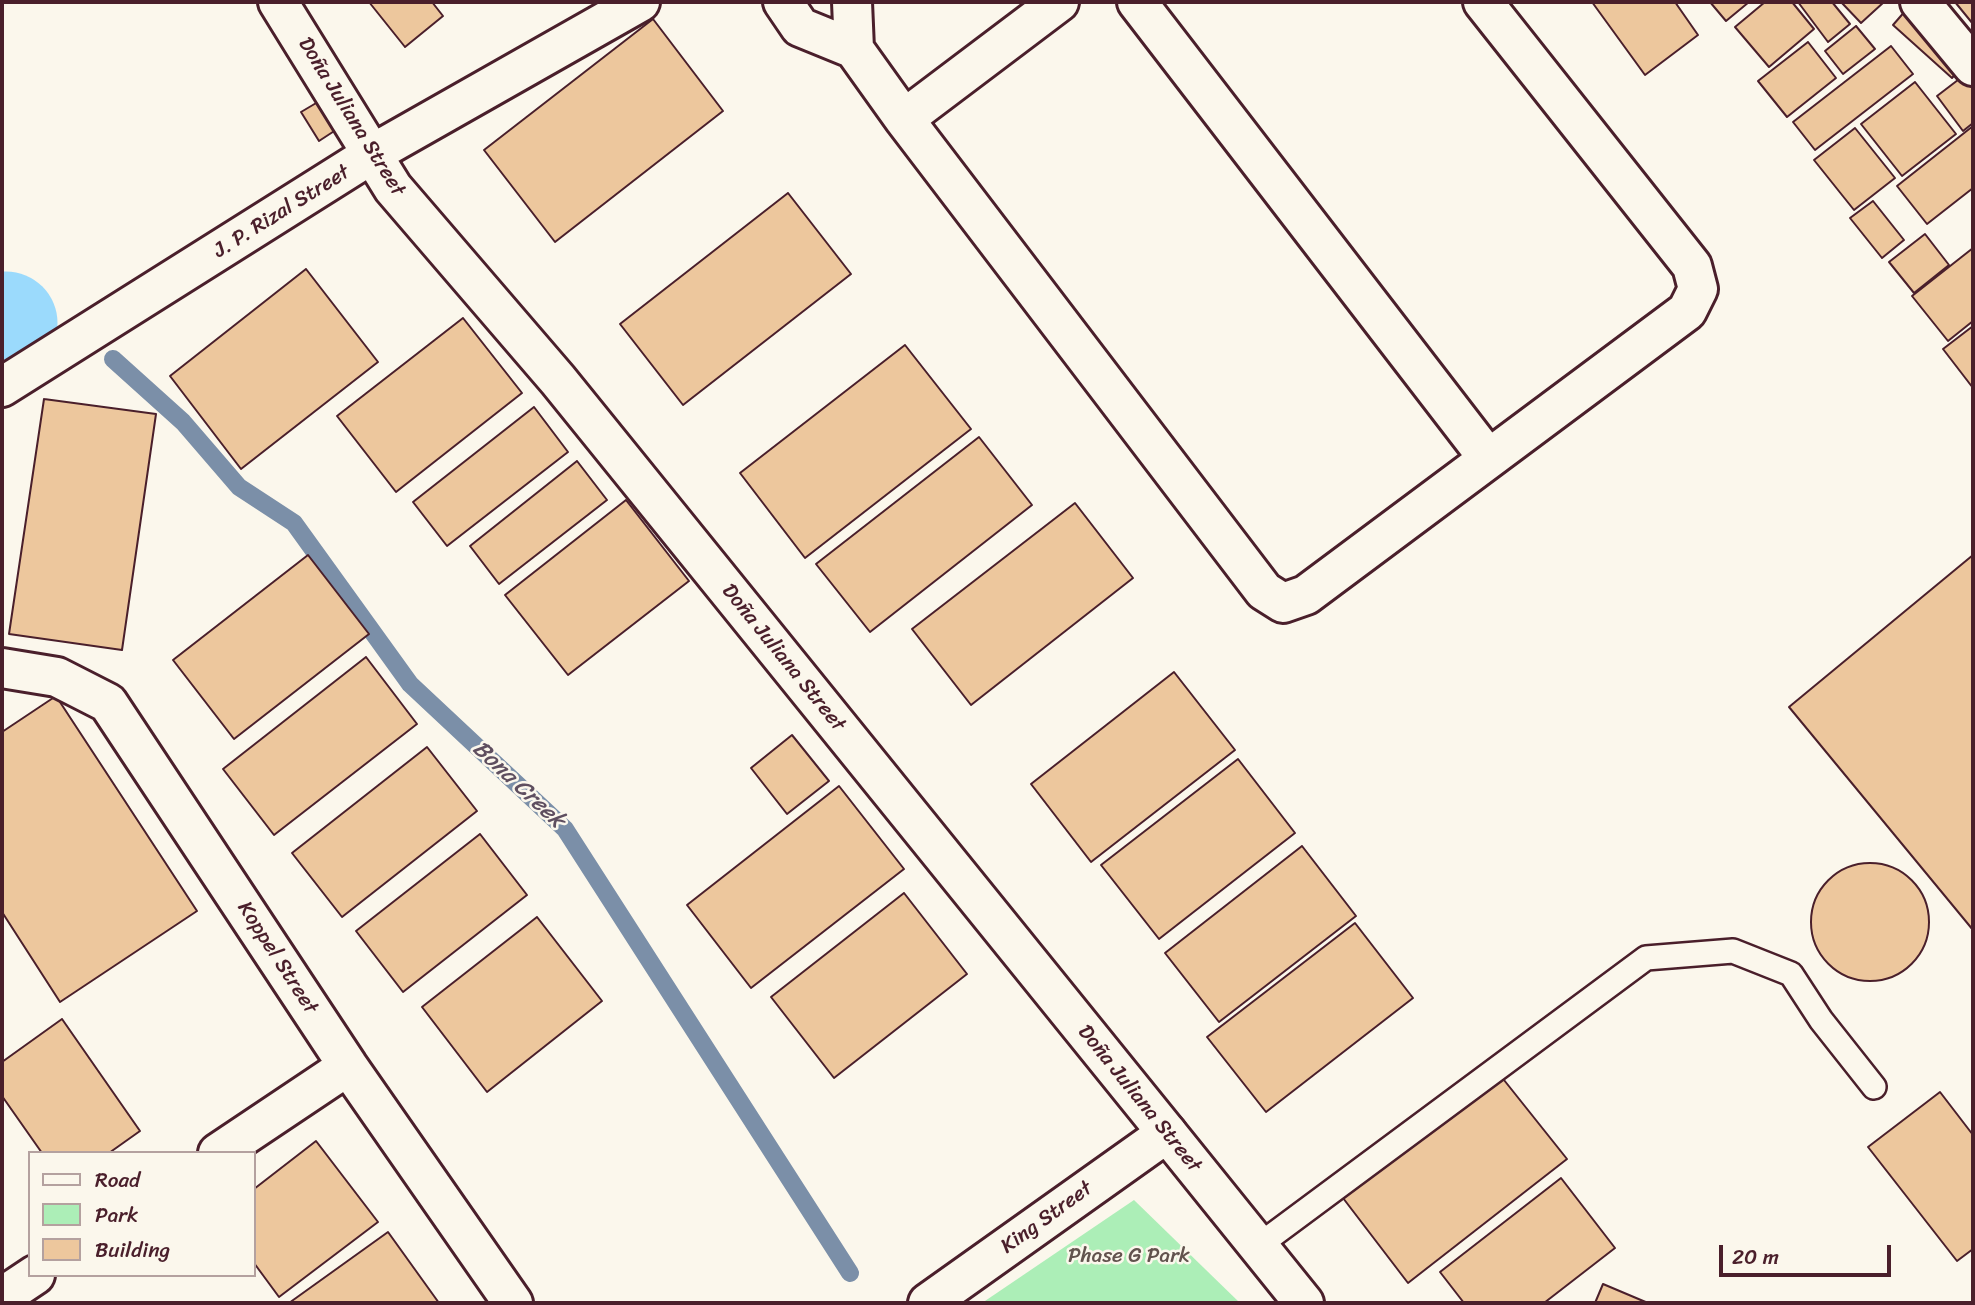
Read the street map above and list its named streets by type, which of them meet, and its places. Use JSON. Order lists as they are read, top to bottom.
{
  "streets": {
    "street": [
      "Doña Juliana Street",
      "J. P. Rizal Street",
      "Koppel Street",
      "King Street"
    ]
  },
  "crossings": [
    ["Doña Juliana Street", "J. P. Rizal Street"],
    ["Doña Juliana Street", "King Street"]
  ],
  "water": ["Bona Creek"],
  "parks": ["Phase G Park"],
  "legend": ["Road", "Park", "Building"],
  "scale_bar": "20 m"
}
